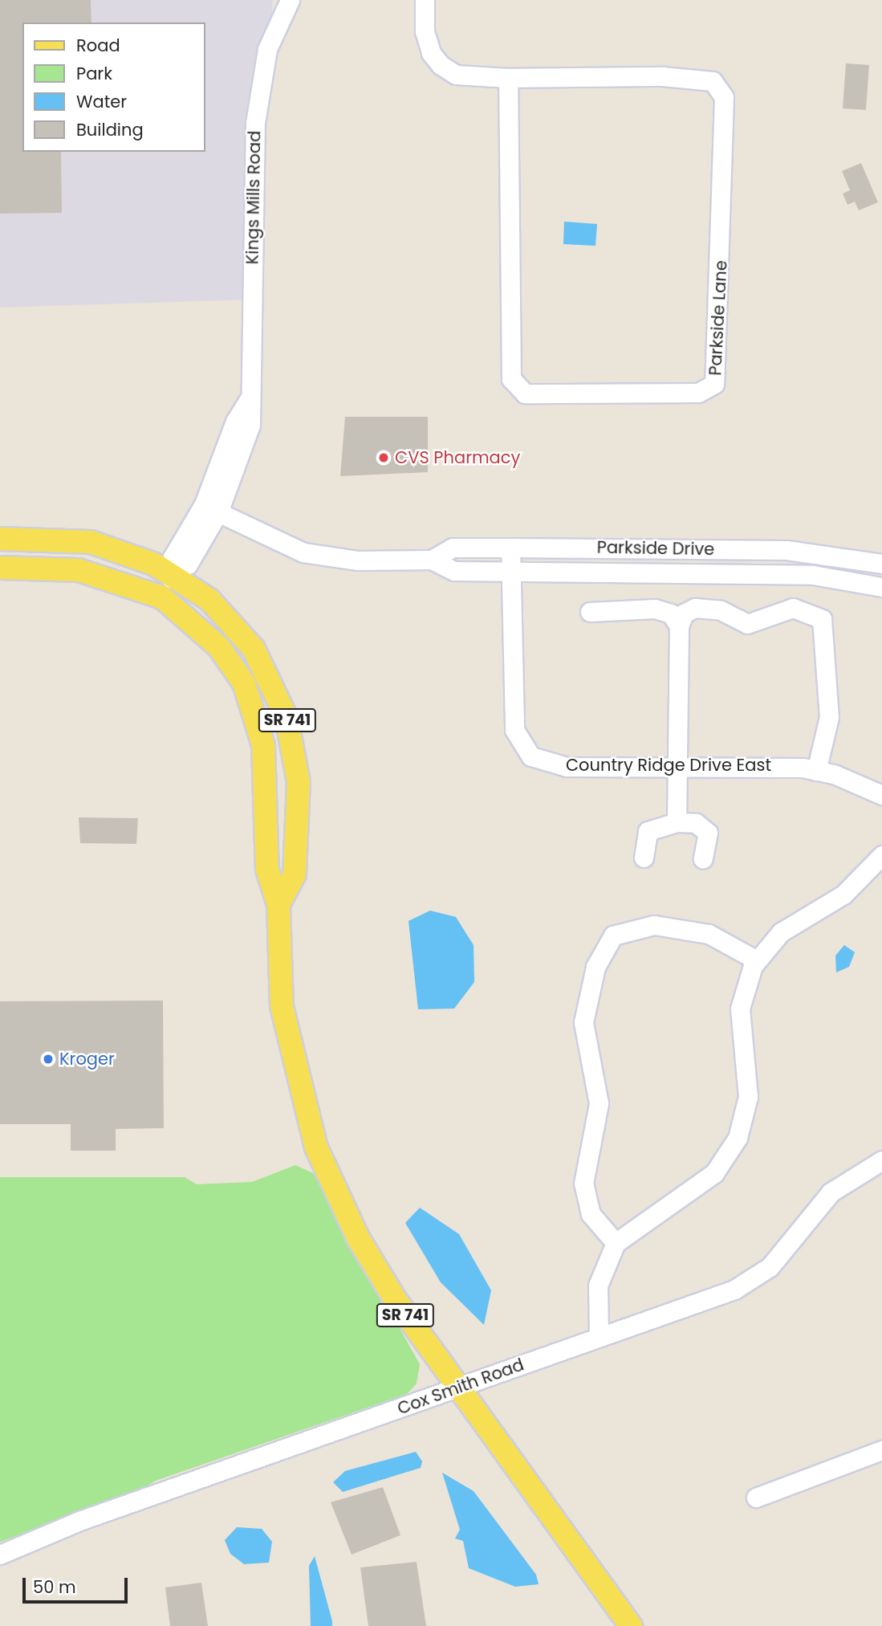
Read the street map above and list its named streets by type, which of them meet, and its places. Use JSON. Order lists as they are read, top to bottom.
{
  "streets": {
    "main road": ["SR 741"],
    "street": [
      "Kings Mills Road",
      "Parkside Lane",
      "Parkside Drive",
      "Country Ridge Drive East",
      "Cox Smith Road"
    ]
  },
  "crossings": [
    ["Kings Mills Road", "Parkside Drive"],
    ["Kings Mills Road", "SR 741"],
    ["Parkside Drive", "Country Ridge Drive East"],
    ["SR 741", "Cox Smith Road"]
  ],
  "places": ["CVS Pharmacy", "Kroger"],
  "legend": [
    "Road",
    "Park",
    "Water",
    "Building"
  ],
  "scale_bar": "50 m"
}
